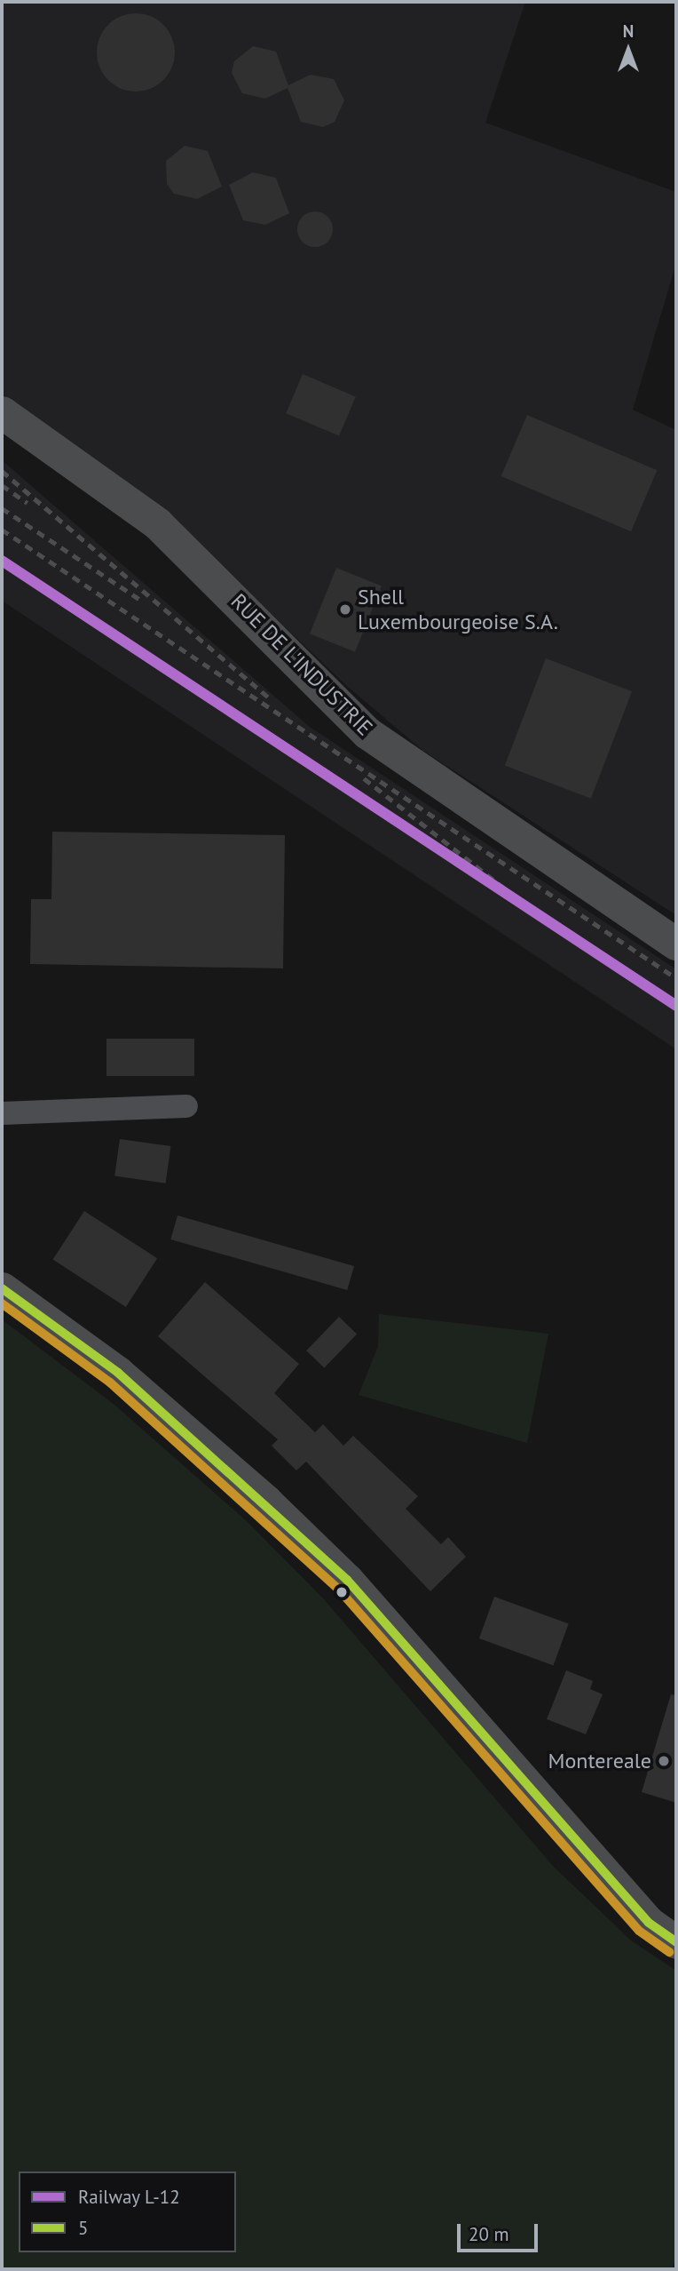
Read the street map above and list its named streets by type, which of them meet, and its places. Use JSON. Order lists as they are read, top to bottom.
{
  "streets": {
    "main road": ["RUE DE L'INDUSTRIE"]
  },
  "places": ["Shell Luxembourgeoise S.A.", "Montereale"],
  "lines": ["rail line L-12", "transit line 5"],
  "legend": ["Railway L-12", "5"],
  "scale_bar": "20 m",
  "north": "top"
}
